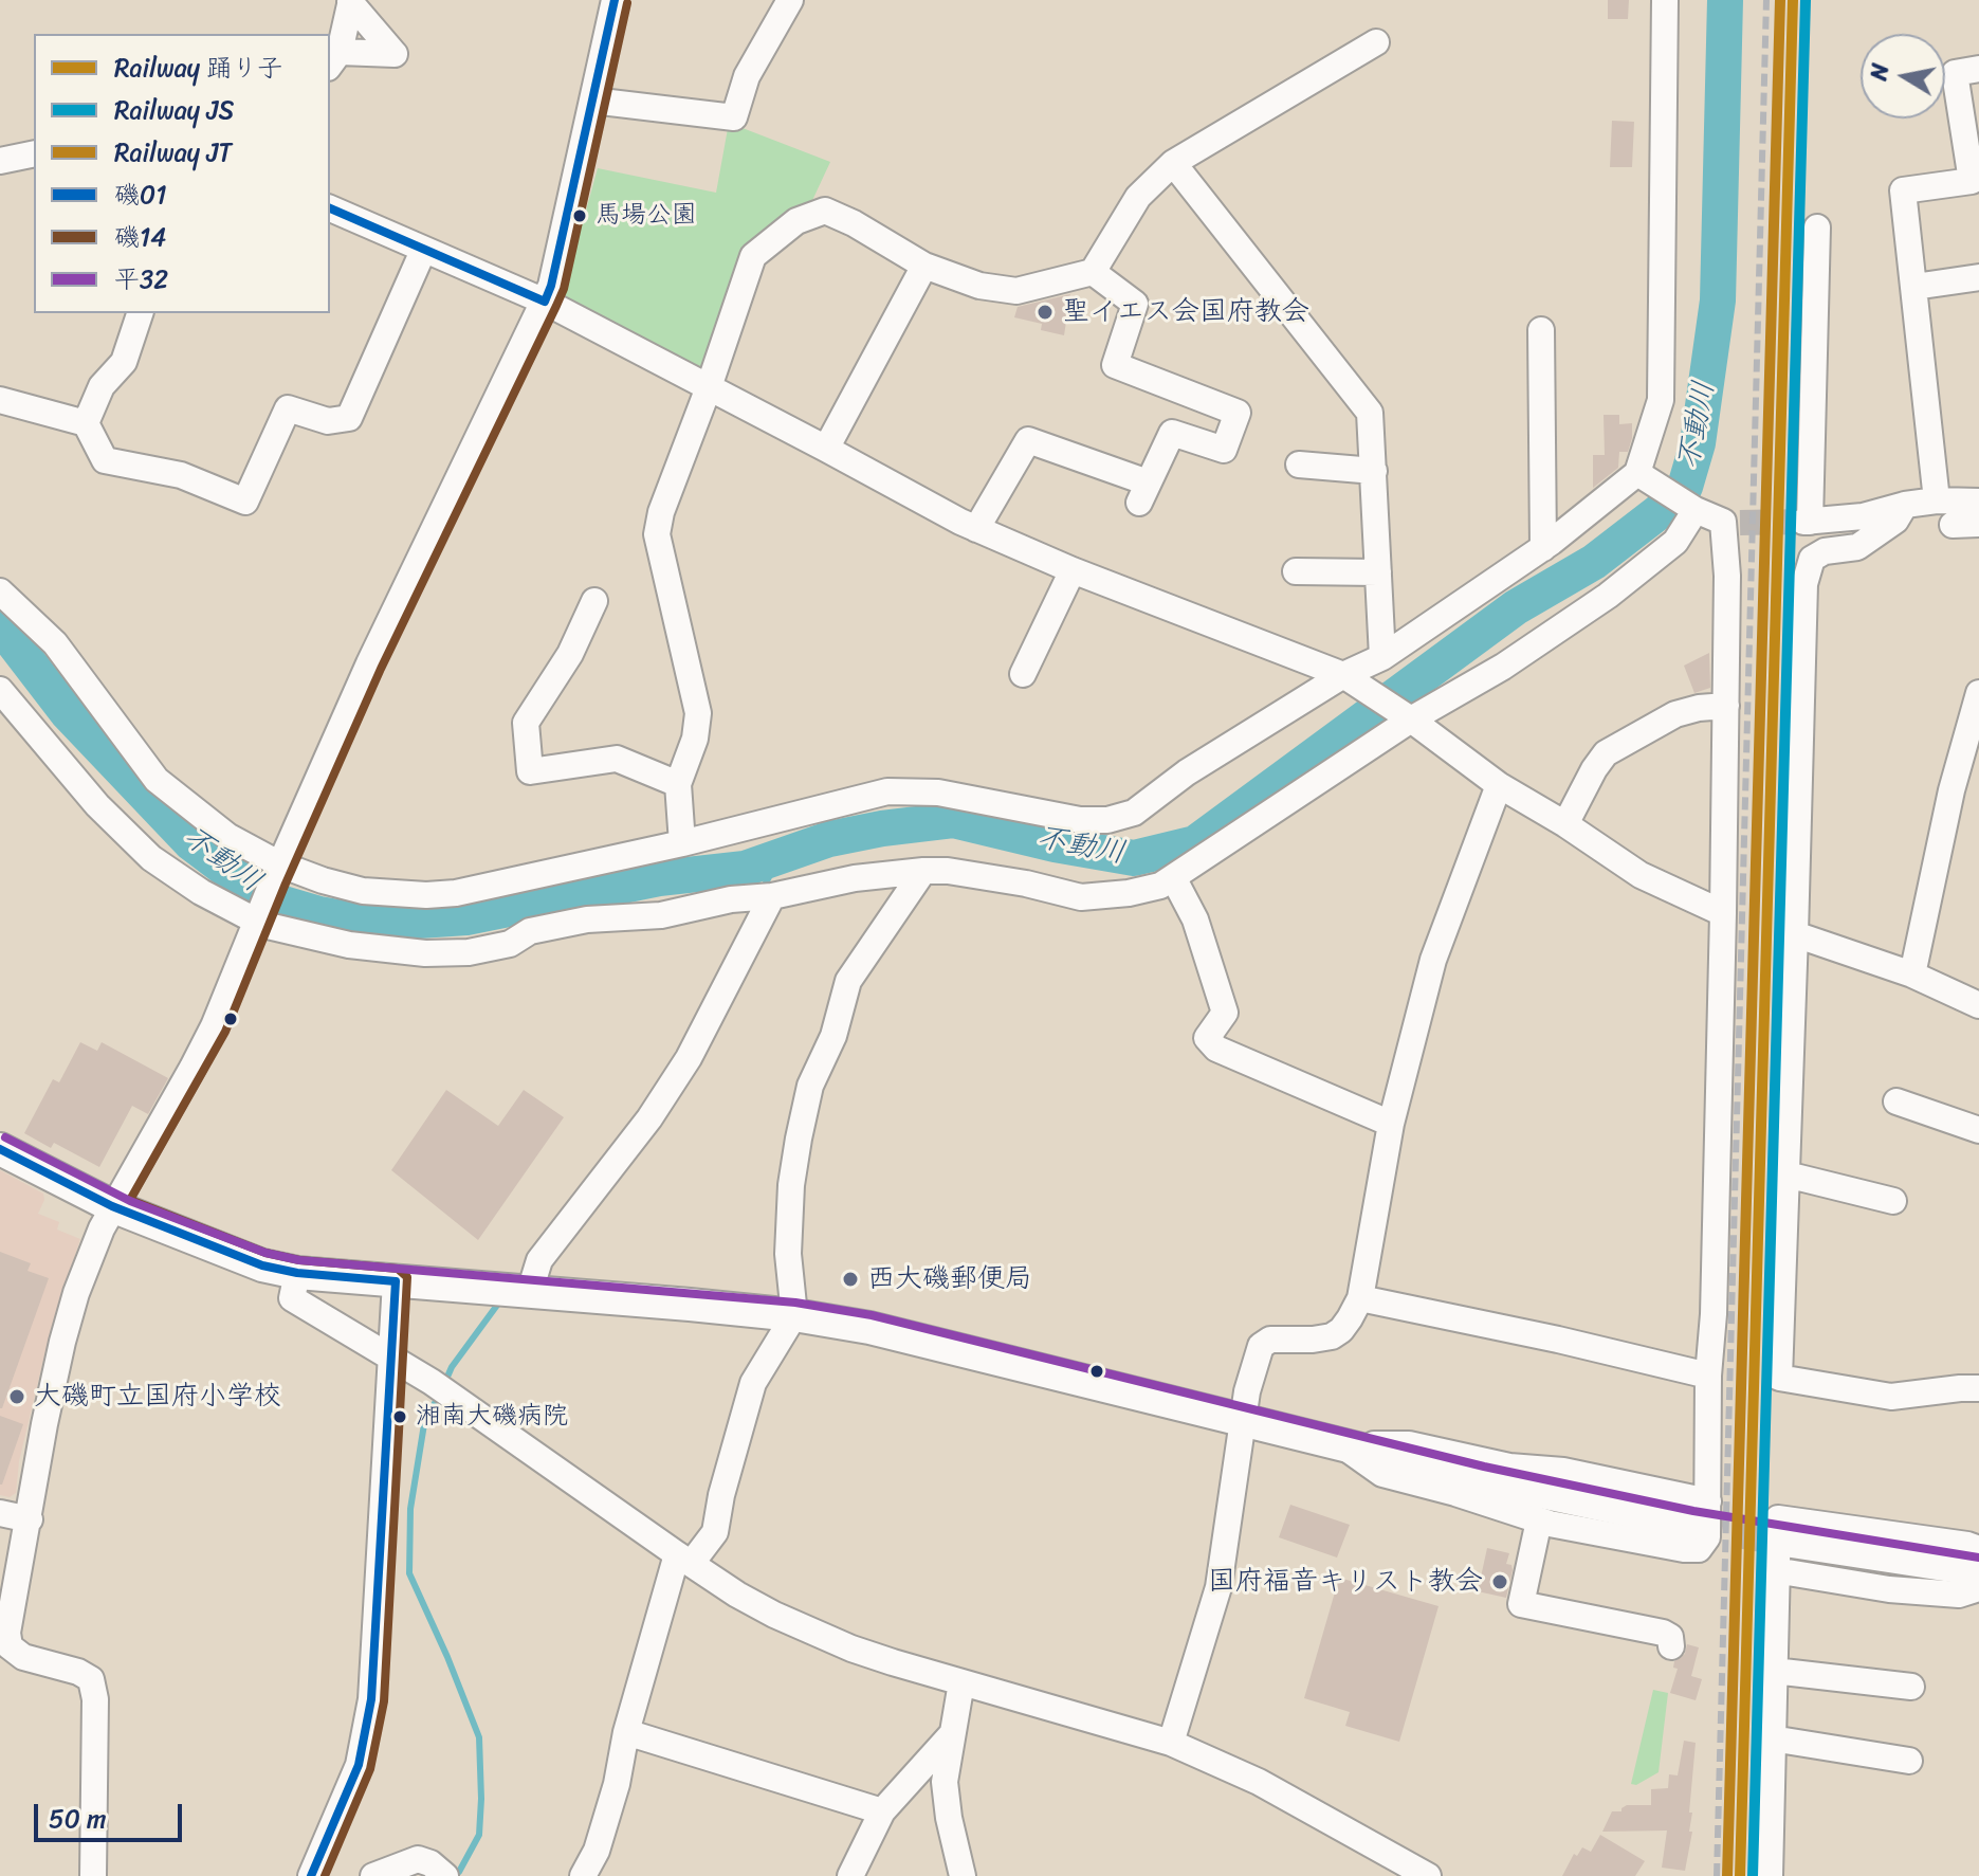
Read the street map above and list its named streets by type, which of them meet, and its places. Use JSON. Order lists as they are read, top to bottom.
{
  "water": ["不動川"],
  "places": [
    "馬場公園",
    "聖イエス会国府教会",
    "西大磯郵便局",
    "大磯町立国府小学校",
    "湘南大磯病院",
    "国府福音キリスト教会"
  ],
  "lines": [
    "rail line 踊り子",
    "rail line JS",
    "rail line JT",
    "transit line 磯01",
    "transit line 磯14",
    "transit line 平32"
  ],
  "legend": [
    "Railway 踊り子",
    "Railway JS",
    "Railway JT",
    "磯01",
    "磯14",
    "平32"
  ],
  "scale_bar": "50 m",
  "north": "left"
}
